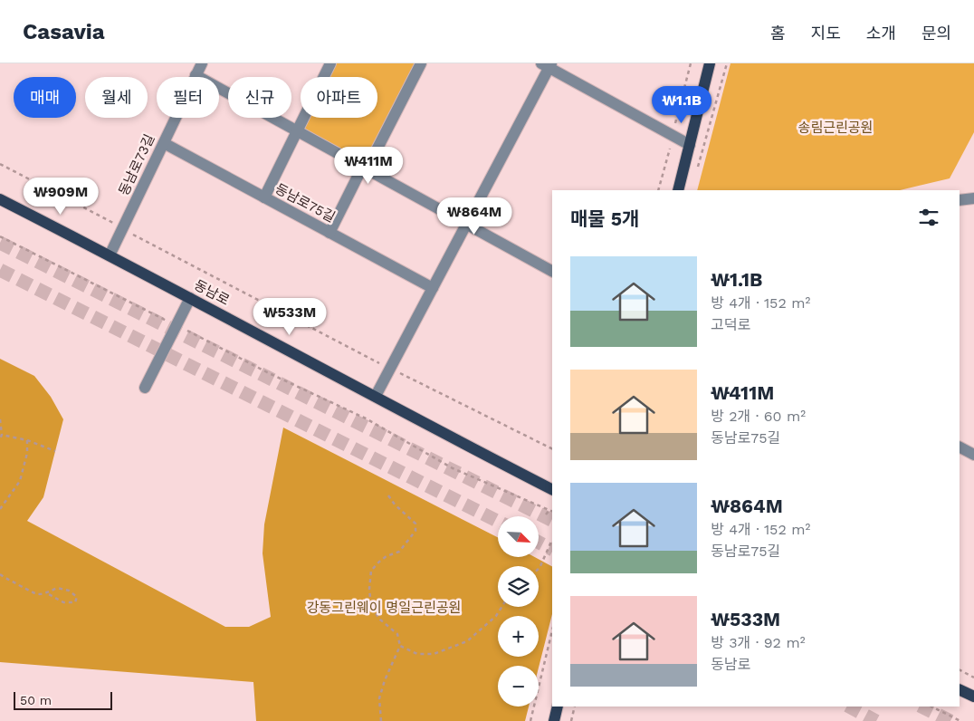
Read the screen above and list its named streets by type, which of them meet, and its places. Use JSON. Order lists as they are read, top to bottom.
{
  "streets": {
    "main road": ["동남로"],
    "street": ["동남로73길", "동남로75길"]
  },
  "crossings": [
    ["동남로73길", "동남로75길"],
    ["동남로73길", "동남로"]
  ],
  "parks": ["송림근린공원", "강동그린웨이 명일근린공원"],
  "scale_bar": "50 m",
  "north": "bottom right",
  "page": {
    "header": "Casavia",
    "nav": [
      "홈",
      "지도",
      "소개",
      "문의"
    ],
    "chip": [
      "매매",
      "월세",
      "필터",
      "신규",
      "아파트"
    ],
    "price": [
      "₩1.1B",
      "₩411M",
      "₩909M",
      "₩864M",
      "₩533M"
    ],
    "heading": "매물 5개",
    "list": [
      {
        "name": "₩1.1B",
        "note": "방 4개 · 152 m² · 고덕로"
      },
      {
        "name": "₩411M",
        "note": "방 2개 · 60 m² · 동남로75길"
      },
      {
        "name": "₩864M",
        "note": "방 4개 · 152 m² · 동남로75길"
      },
      {
        "name": "₩533M",
        "note": "방 3개 · 92 m² · 동남로"
      }
    ],
    "map_buttons": ["+", "−"],
    "scale": "50 m"
  }
}
